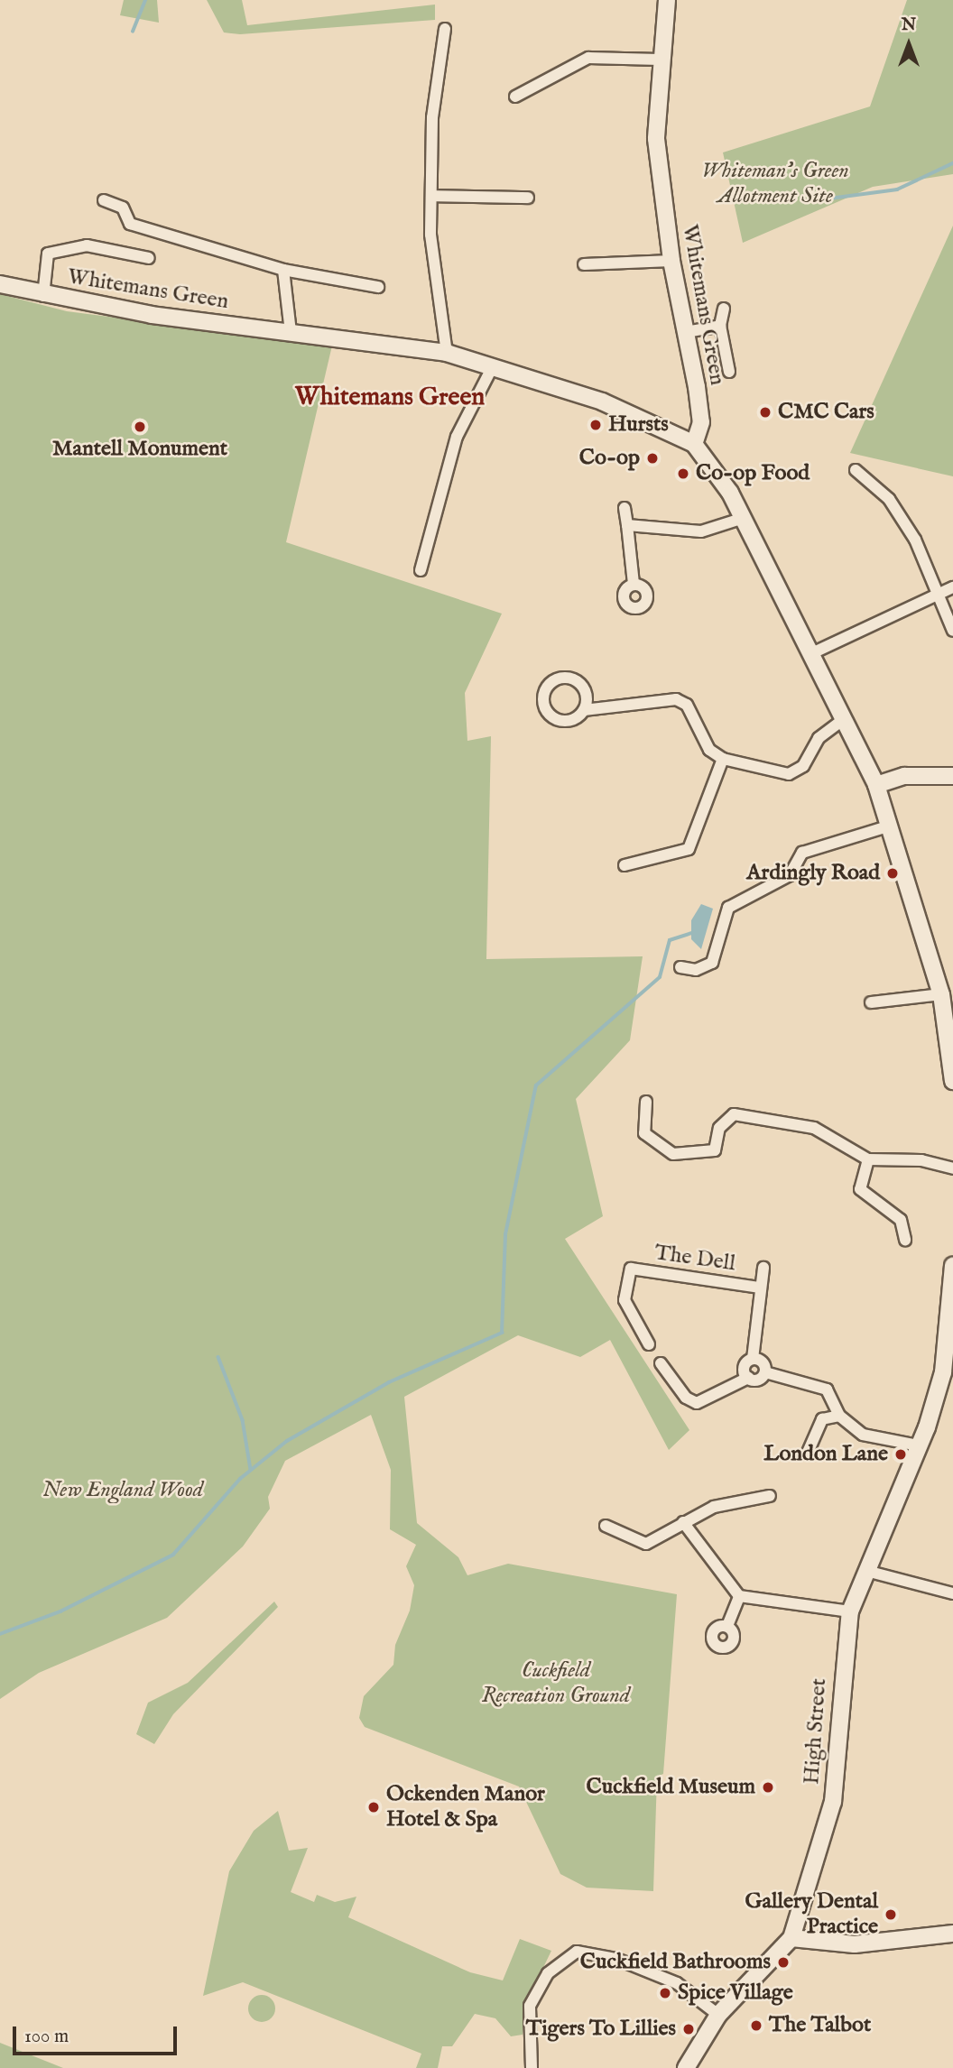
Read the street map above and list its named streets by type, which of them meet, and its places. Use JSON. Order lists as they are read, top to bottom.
{
  "streets": {
    "main road": ["Whitemans Green", "High Street"],
    "street": ["The Dell"]
  },
  "districts": ["Whitemans Green"],
  "parks": ["Whiteman's Green Allotment Site", "New England Wood", "Cuckfield Recreation Ground"],
  "places": [
    "CMC Cars",
    "Hursts",
    "Mantell Monument",
    "Co-op",
    "Co-op Food",
    "Ardingly Road",
    "London Lane",
    "Cuckfield Museum",
    "Ockenden Manor Hotel & Spa",
    "Gallery Dental Practice",
    "Cuckfield Bathrooms",
    "Spice Village",
    "The Talbot",
    "Tigers To Lillies"
  ],
  "scale_bar": "100 m",
  "north": "top"
}
